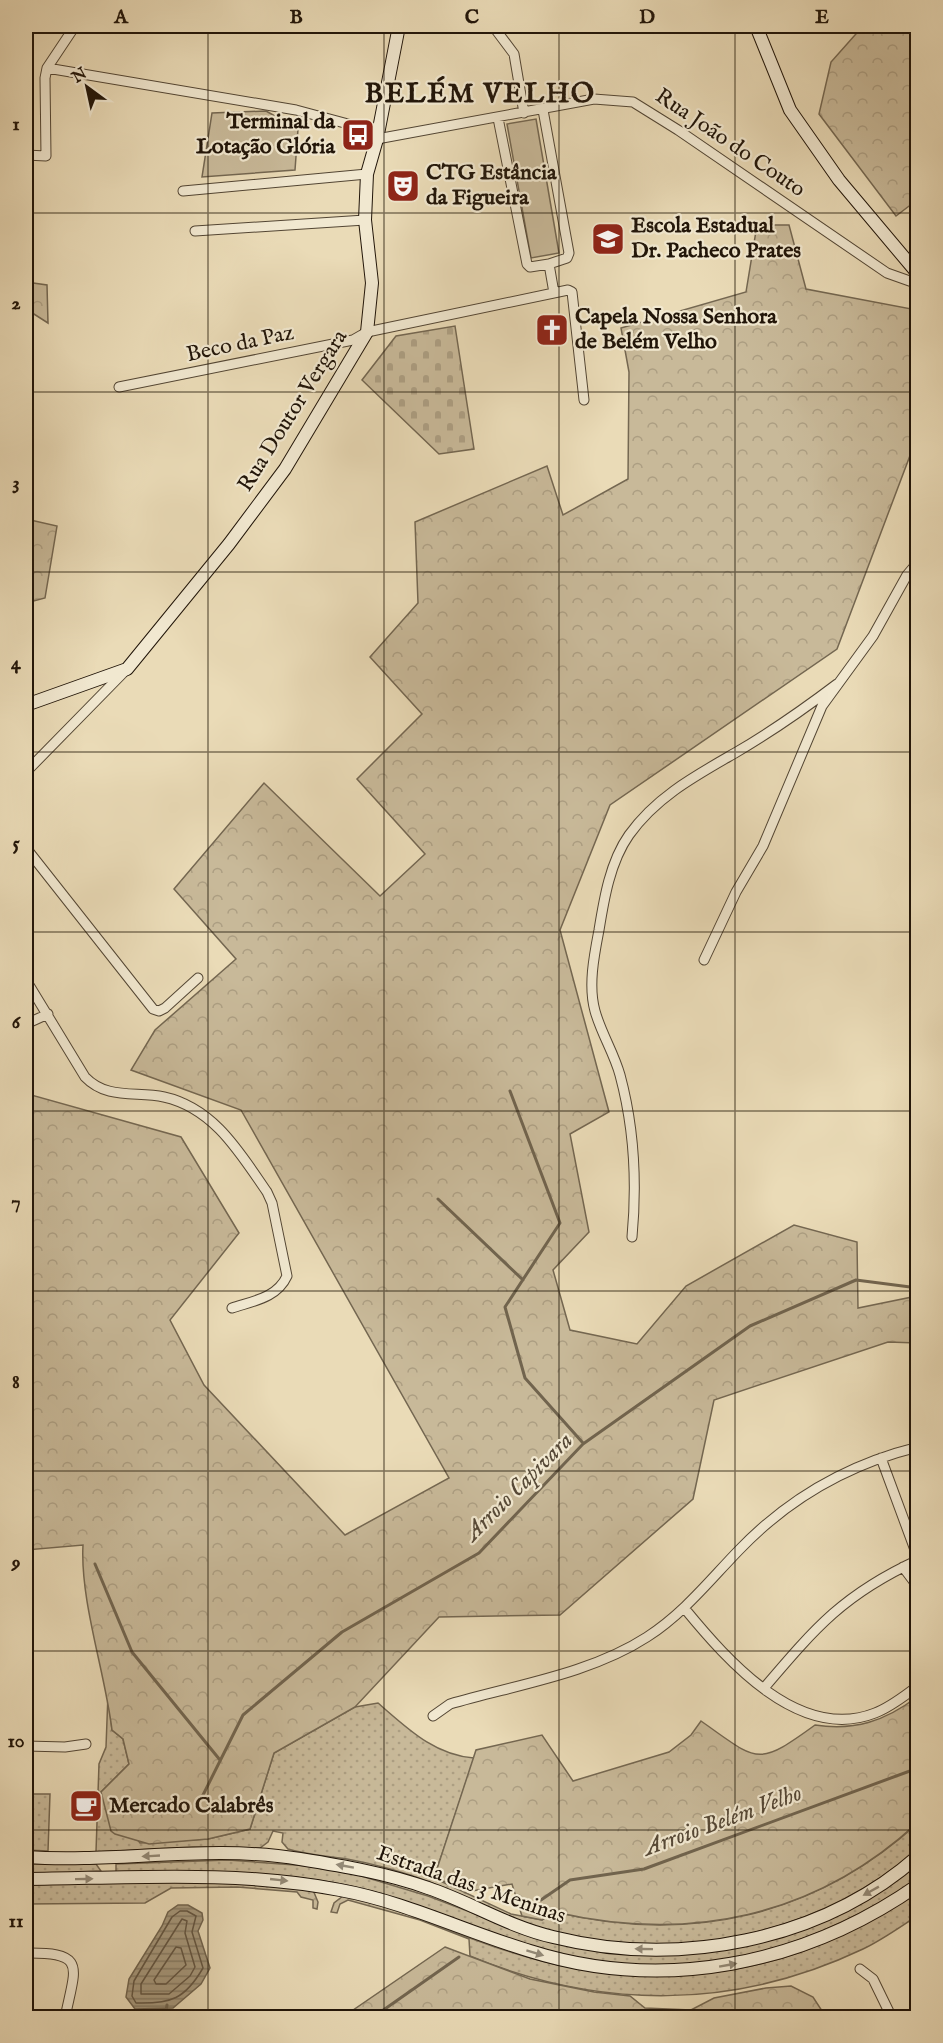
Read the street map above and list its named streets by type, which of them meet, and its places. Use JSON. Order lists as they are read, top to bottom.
{
  "streets": {
    "main road": ["Rua Doutor Vergara", "Estrada das 3 Meninas"],
    "street": ["Rua João do Couto", "Beco da Paz"]
  },
  "crossings": [
    ["Rua João do Couto", "Rua Doutor Vergara"],
    ["Beco da Paz", "Rua Doutor Vergara"]
  ],
  "districts": ["BELÉM VELHO"],
  "water": ["Arroio Capivara", "Arroio Belém Velho"],
  "places": {
    "bus stop": ["Terminal da Lotação Glória"],
    "theatre": ["CTG Estância da Figueira"],
    "school or university": ["Escola Estadual Dr. Pacheco Prates"],
    "church": ["Capela Nossa Senhora de Belém Velho"],
    "cafe": ["Mercado Calabrês"]
  },
  "north": "top left",
  "grid": {
    "columns": [
      "A",
      "B",
      "C",
      "D",
      "E"
    ],
    "rows": [
      "1",
      "2",
      "3",
      "4",
      "5",
      "6",
      "7",
      "8",
      "9",
      "10",
      "11"
    ]
  }
}
